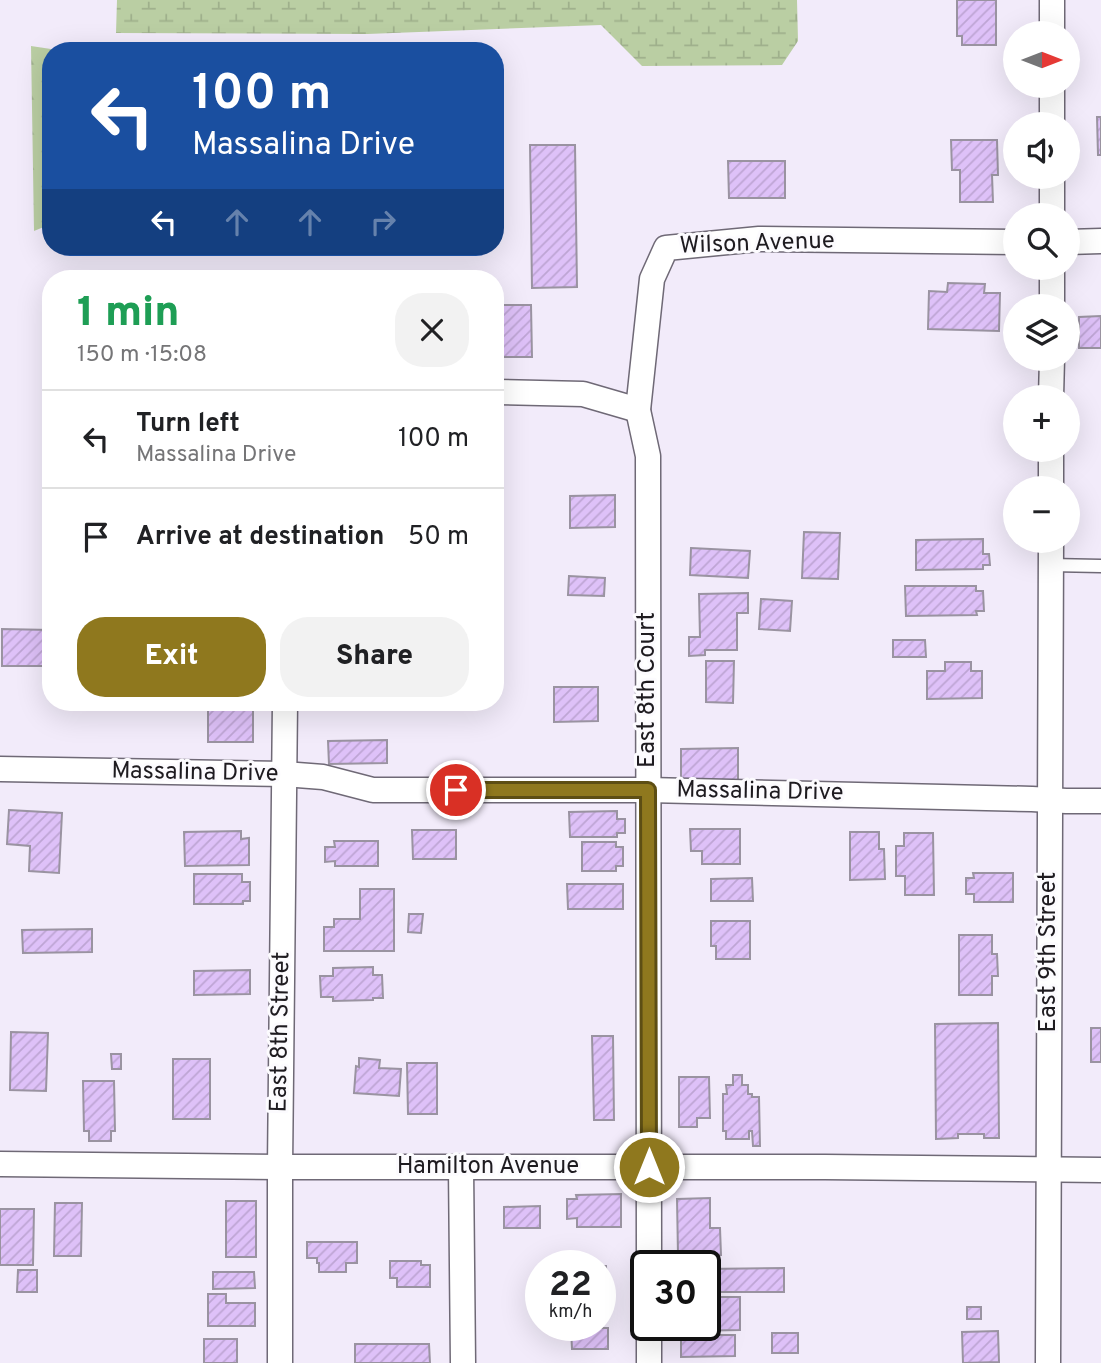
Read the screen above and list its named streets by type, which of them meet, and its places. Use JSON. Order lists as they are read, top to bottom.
{
  "streets": {
    "street": [
      "Wilson Avenue",
      "East 8th Court",
      "Massalina Drive",
      "East 9th Street",
      "East 8th Street",
      "Hamilton Avenue"
    ]
  },
  "crossings": [
    ["Wilson Avenue", "East 8th Court"],
    ["East 8th Court", "Massalina Drive"],
    ["East 8th Court", "Hamilton Avenue"],
    ["Massalina Drive", "East 9th Street"],
    ["Massalina Drive", "East 8th Street"],
    ["East 9th Street", "Hamilton Avenue"],
    ["East 8th Street", "Hamilton Avenue"]
  ],
  "north": "right",
  "page": {
    "map_buttons": ["+", "−"],
    "turn": ["100 m", "Massalina Drive"],
    "heading": ["1 min", "150 m · 15:08"],
    "list": [
      {
        "name": "Turn left",
        "note": "Massalina Drive",
        "value": "100 m"
      },
      {
        "name": "Arrive at destination",
        "value": "50 m"
      }
    ],
    "buttons": ["Exit", "Share"],
    "speed": "22 km/h",
    "limit": "30"
  }
}
